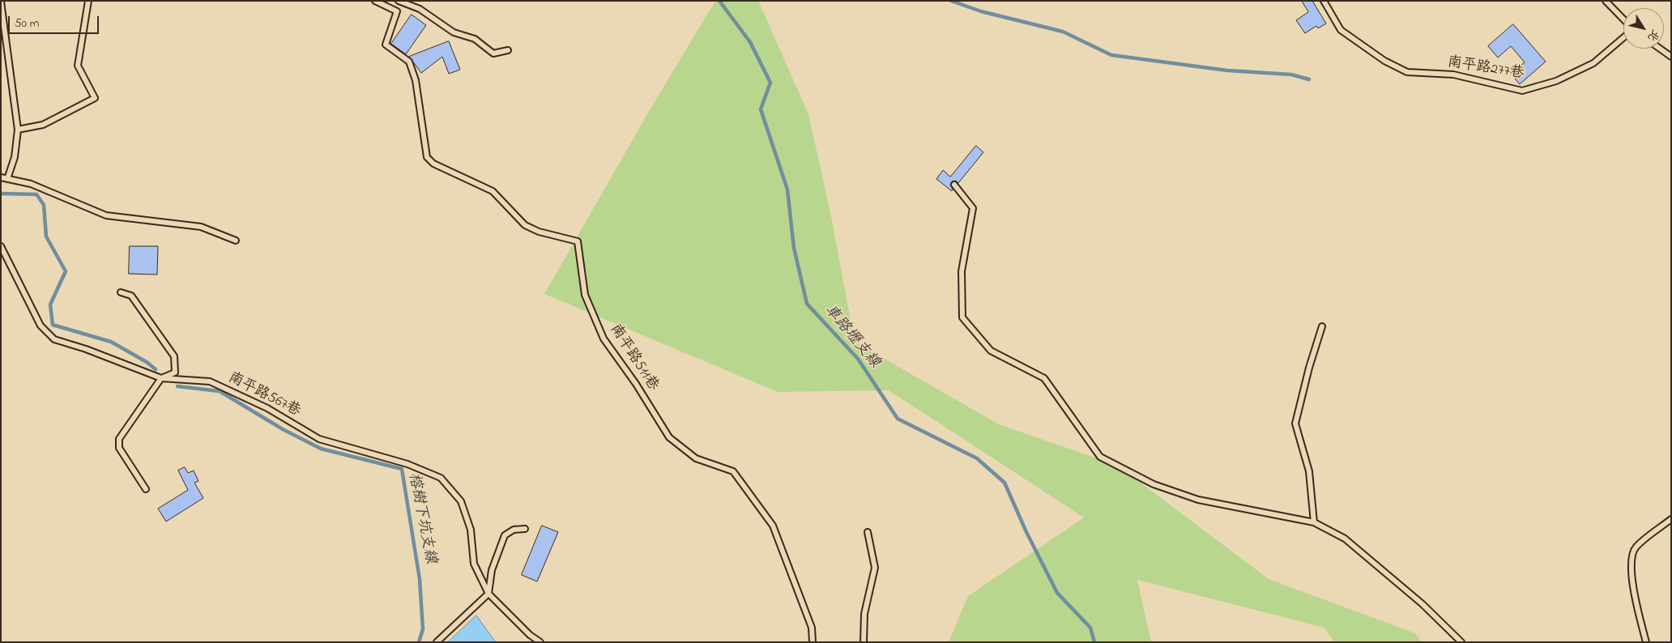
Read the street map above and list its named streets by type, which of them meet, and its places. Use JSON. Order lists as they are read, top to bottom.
{
  "streets": {
    "lane": ["南平路277巷", "南平路511巷", "南平路567巷"]
  },
  "water": ["車路壢支線", "榕樹下坑支線"],
  "scale_bar": "50 m",
  "north": "bottom right"
}
